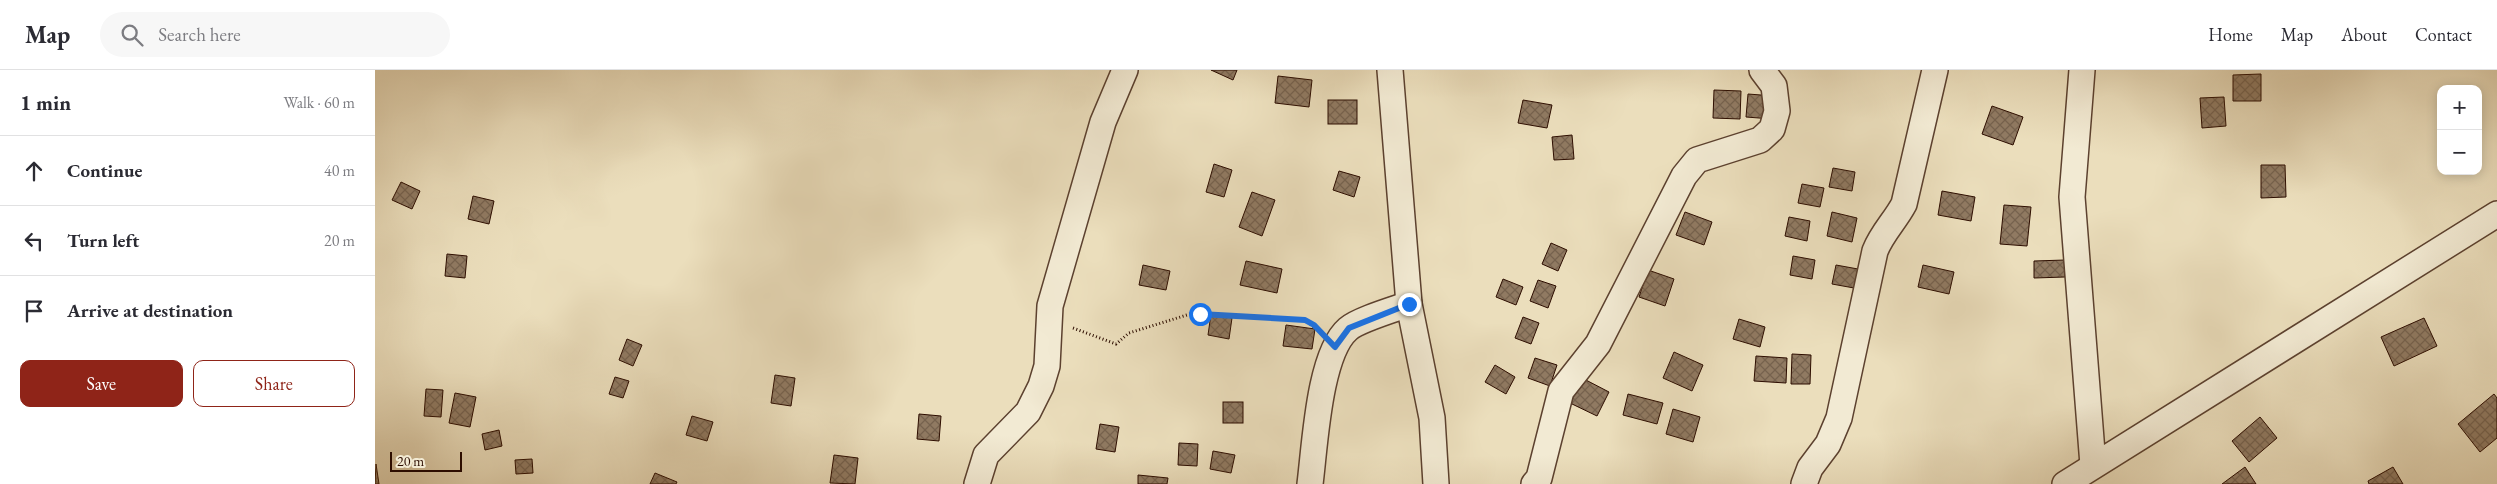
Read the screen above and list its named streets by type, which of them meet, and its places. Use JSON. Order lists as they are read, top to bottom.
{
  "scale_bar": "20 m",
  "page": {
    "header": "Map",
    "search": "Search here",
    "nav": [
      "Home",
      "Map",
      "About",
      "Contact"
    ],
    "heading": ["1 min", "Walk · 60 m"],
    "map_buttons": ["+", "−"],
    "list": [
      ["Continue", "40 m"],
      ["Turn left", "20 m"],
      "Arrive at destination"
    ],
    "buttons": ["Save", "Share"],
    "scale": "20 m"
  }
}
